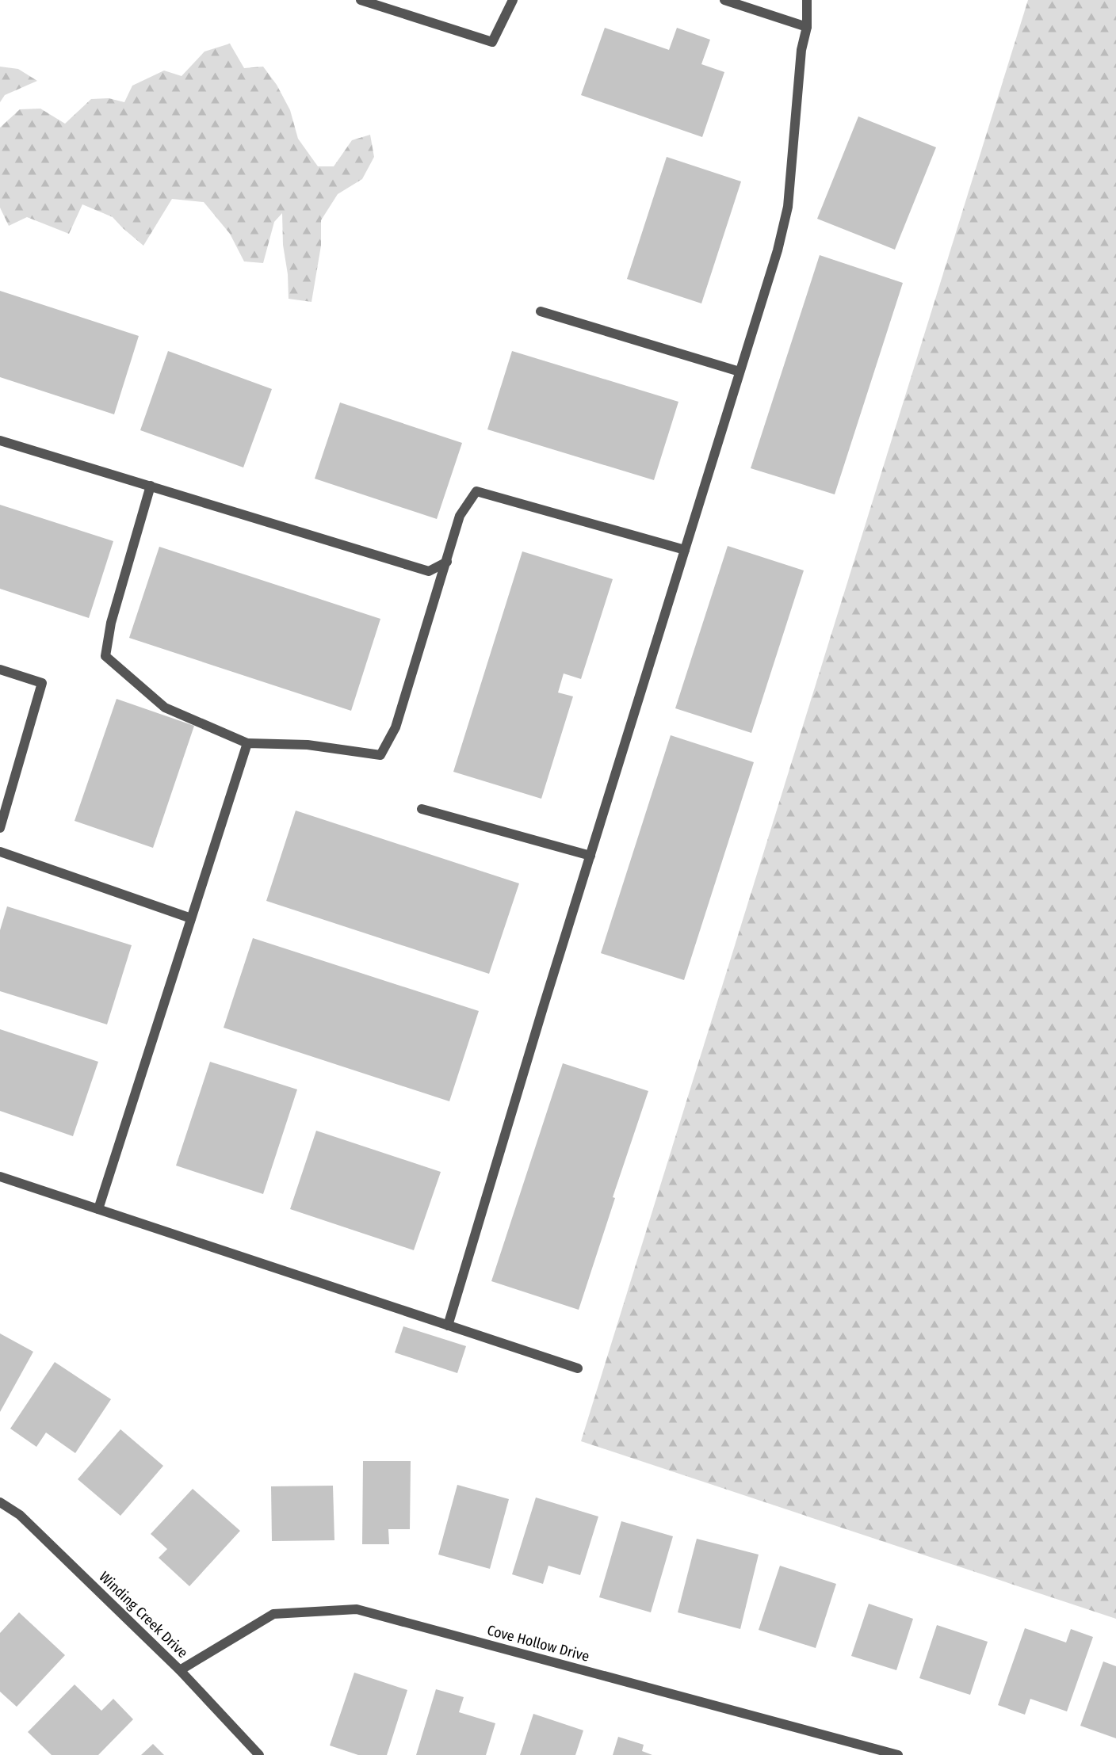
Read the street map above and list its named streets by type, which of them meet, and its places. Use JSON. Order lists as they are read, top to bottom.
{
  "streets": {
    "street": ["Winding Creek Drive", "Cove Hollow Drive"]
  },
  "crossings": [
    ["Winding Creek Drive", "Cove Hollow Drive"]
  ]
}
